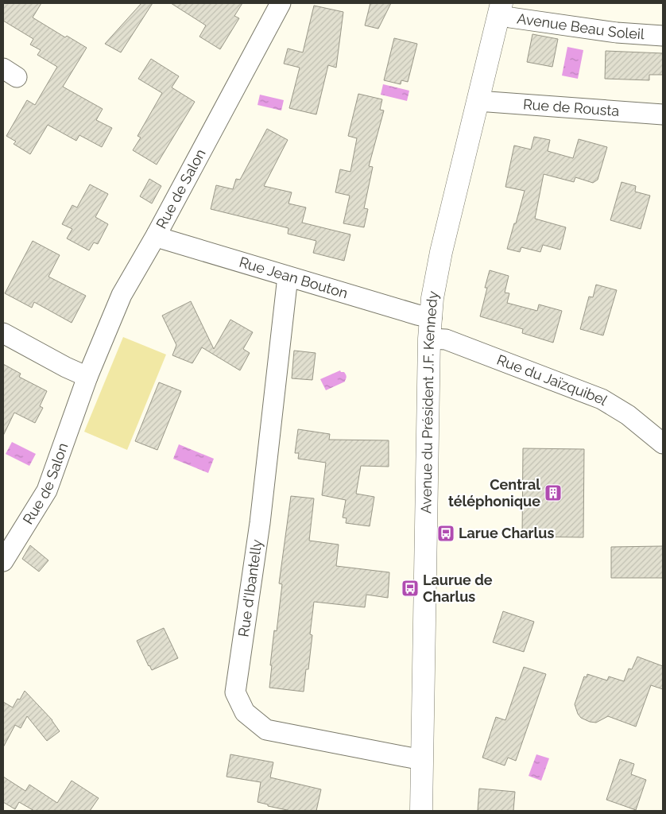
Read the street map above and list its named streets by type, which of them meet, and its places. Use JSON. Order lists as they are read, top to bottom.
{
  "streets": {
    "street": [
      "Avenue Beau Soleil",
      "Rue de Rousta",
      "Rue de Salon",
      "Rue Jean Bouton",
      "Rue du Jaïzquibel",
      "Avenue du Président J.F. Kennedy",
      "Rue d'Ibantelly"
    ]
  },
  "crossings": [
    ["Avenue Beau Soleil", "Avenue du Président J.F. Kennedy"],
    ["Rue de Rousta", "Avenue du Président J.F. Kennedy"],
    ["Rue de Salon", "Rue Jean Bouton"],
    ["Rue Jean Bouton", "Avenue du Président J.F. Kennedy"],
    ["Rue Jean Bouton", "Rue d'Ibantelly"],
    ["Rue du Jaïzquibel", "Avenue du Président J.F. Kennedy"],
    ["Avenue du Président J.F. Kennedy", "Rue d'Ibantelly"]
  ],
  "places": {
    "building": ["Central téléphonique"],
    "bus stop": ["Larue Charlus", "Laurue de Charlus"]
  }
}
